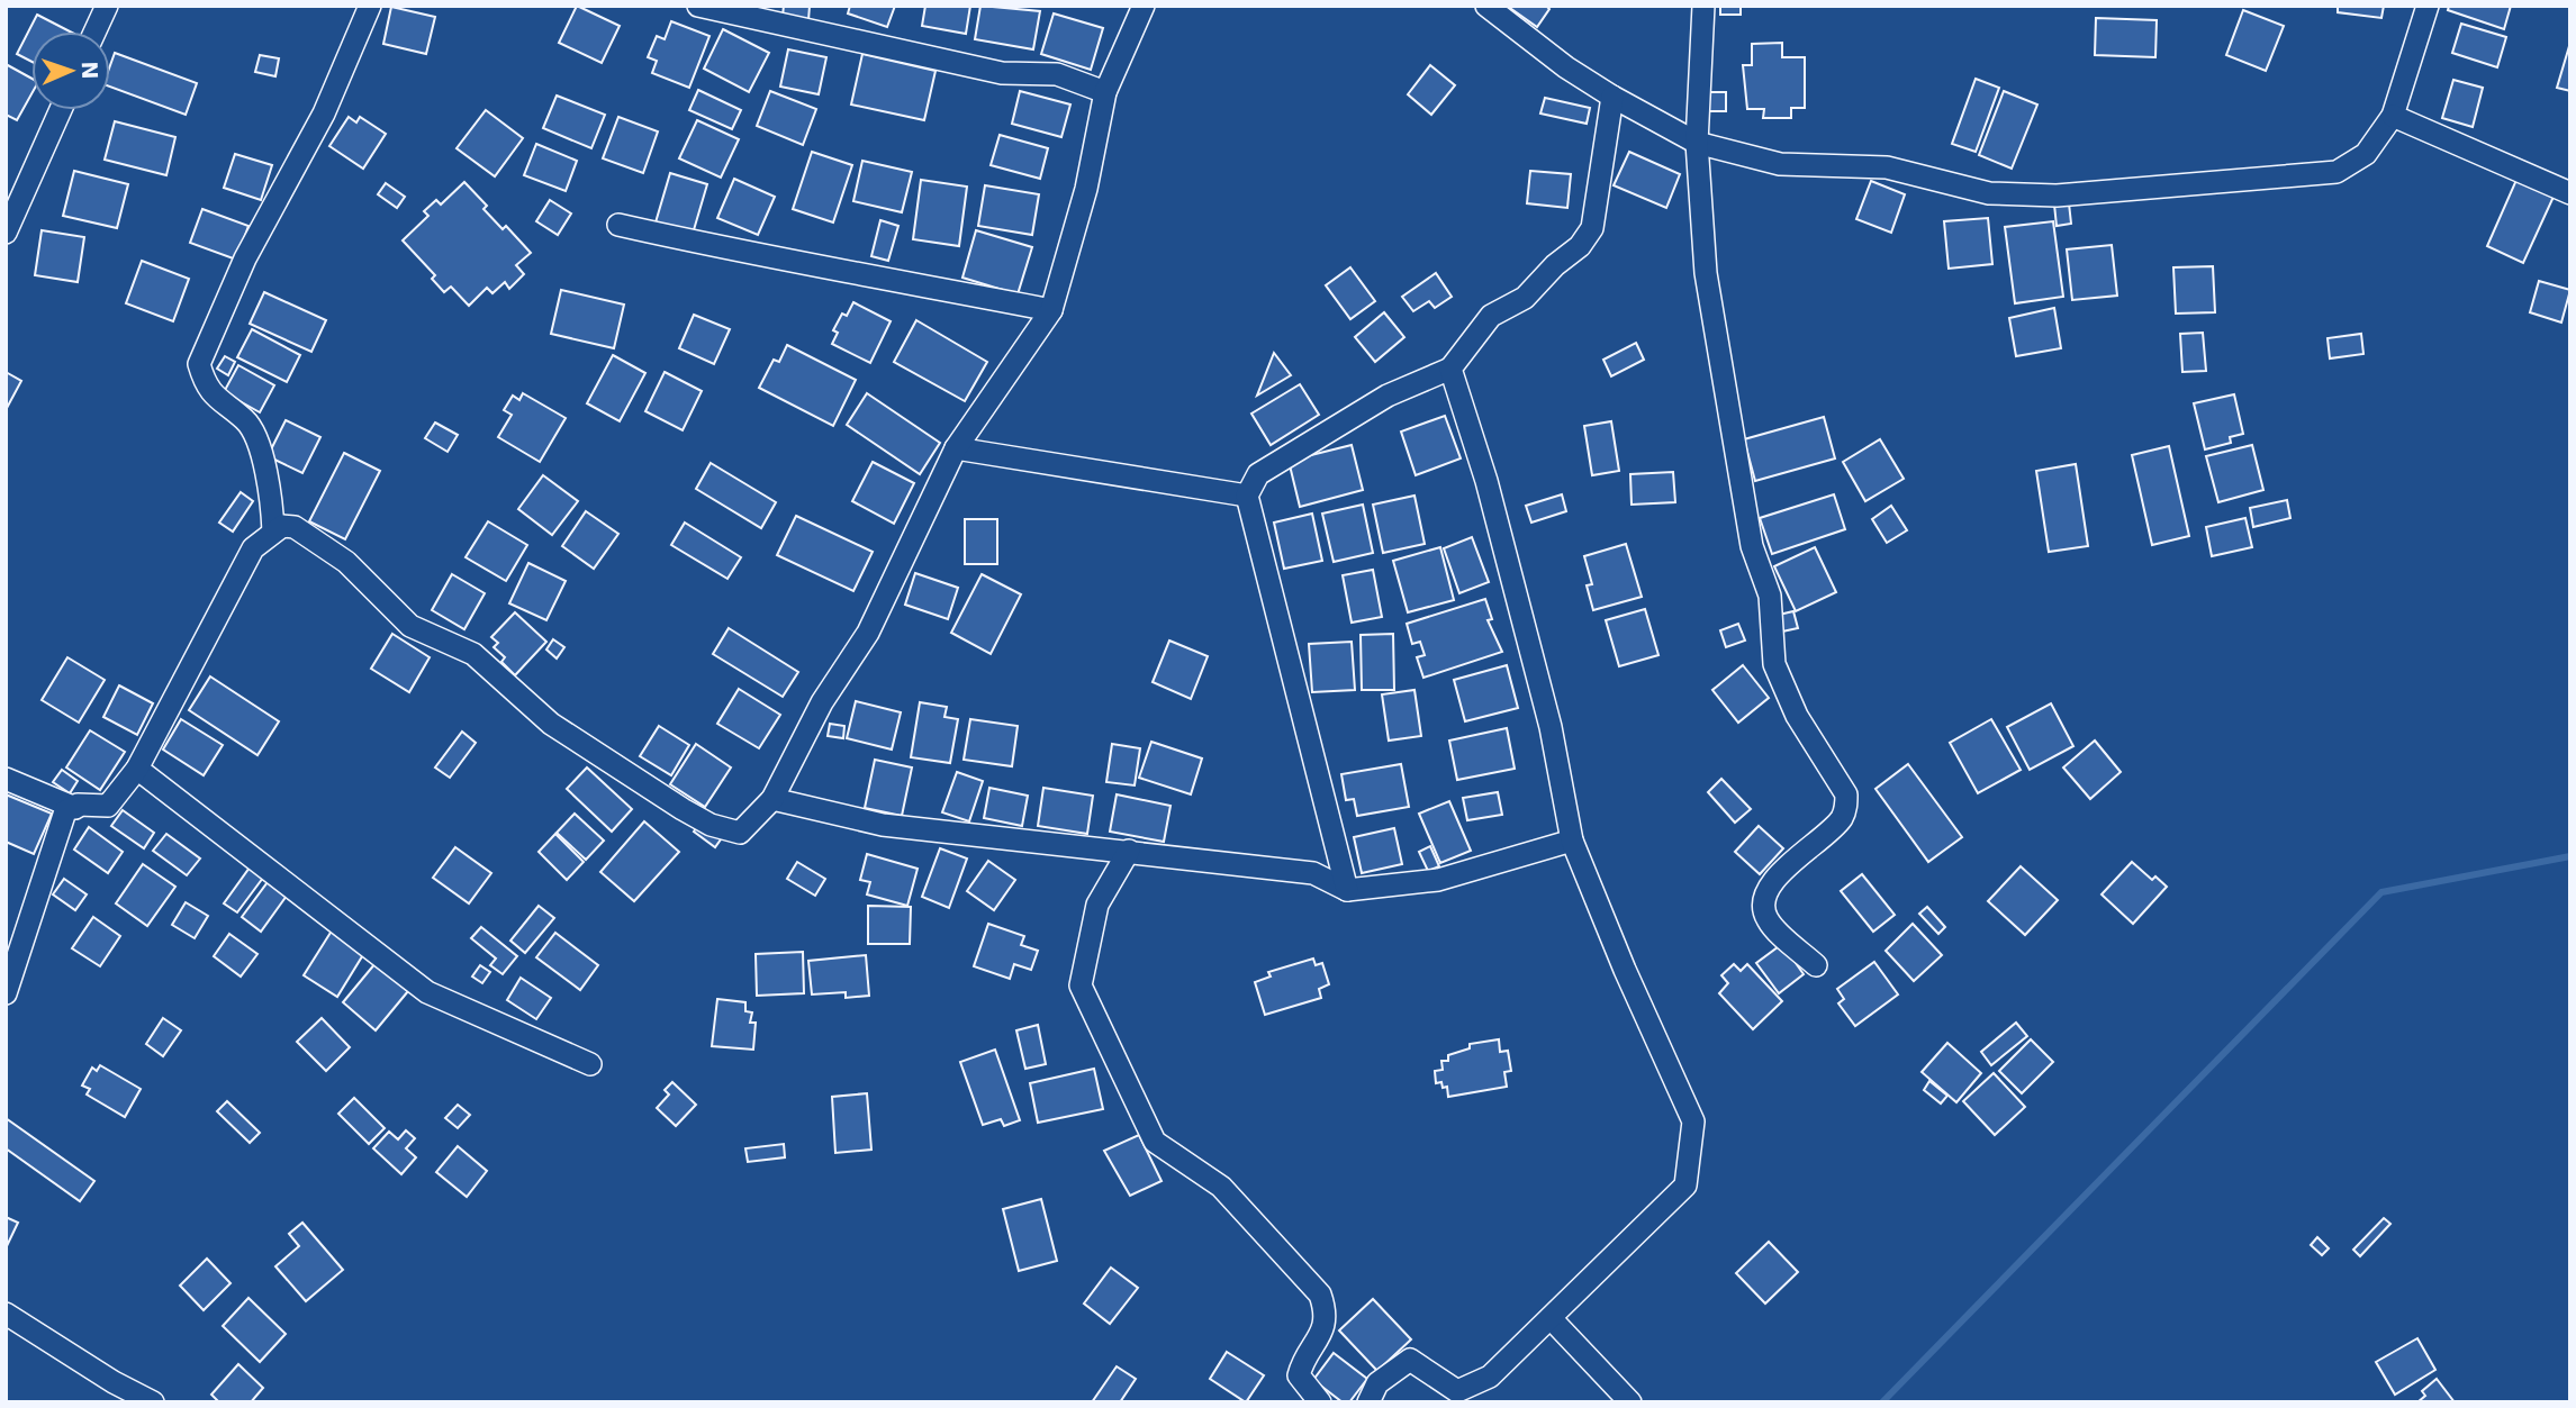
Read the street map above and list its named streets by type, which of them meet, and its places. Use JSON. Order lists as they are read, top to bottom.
{
  "north": "right"
}
